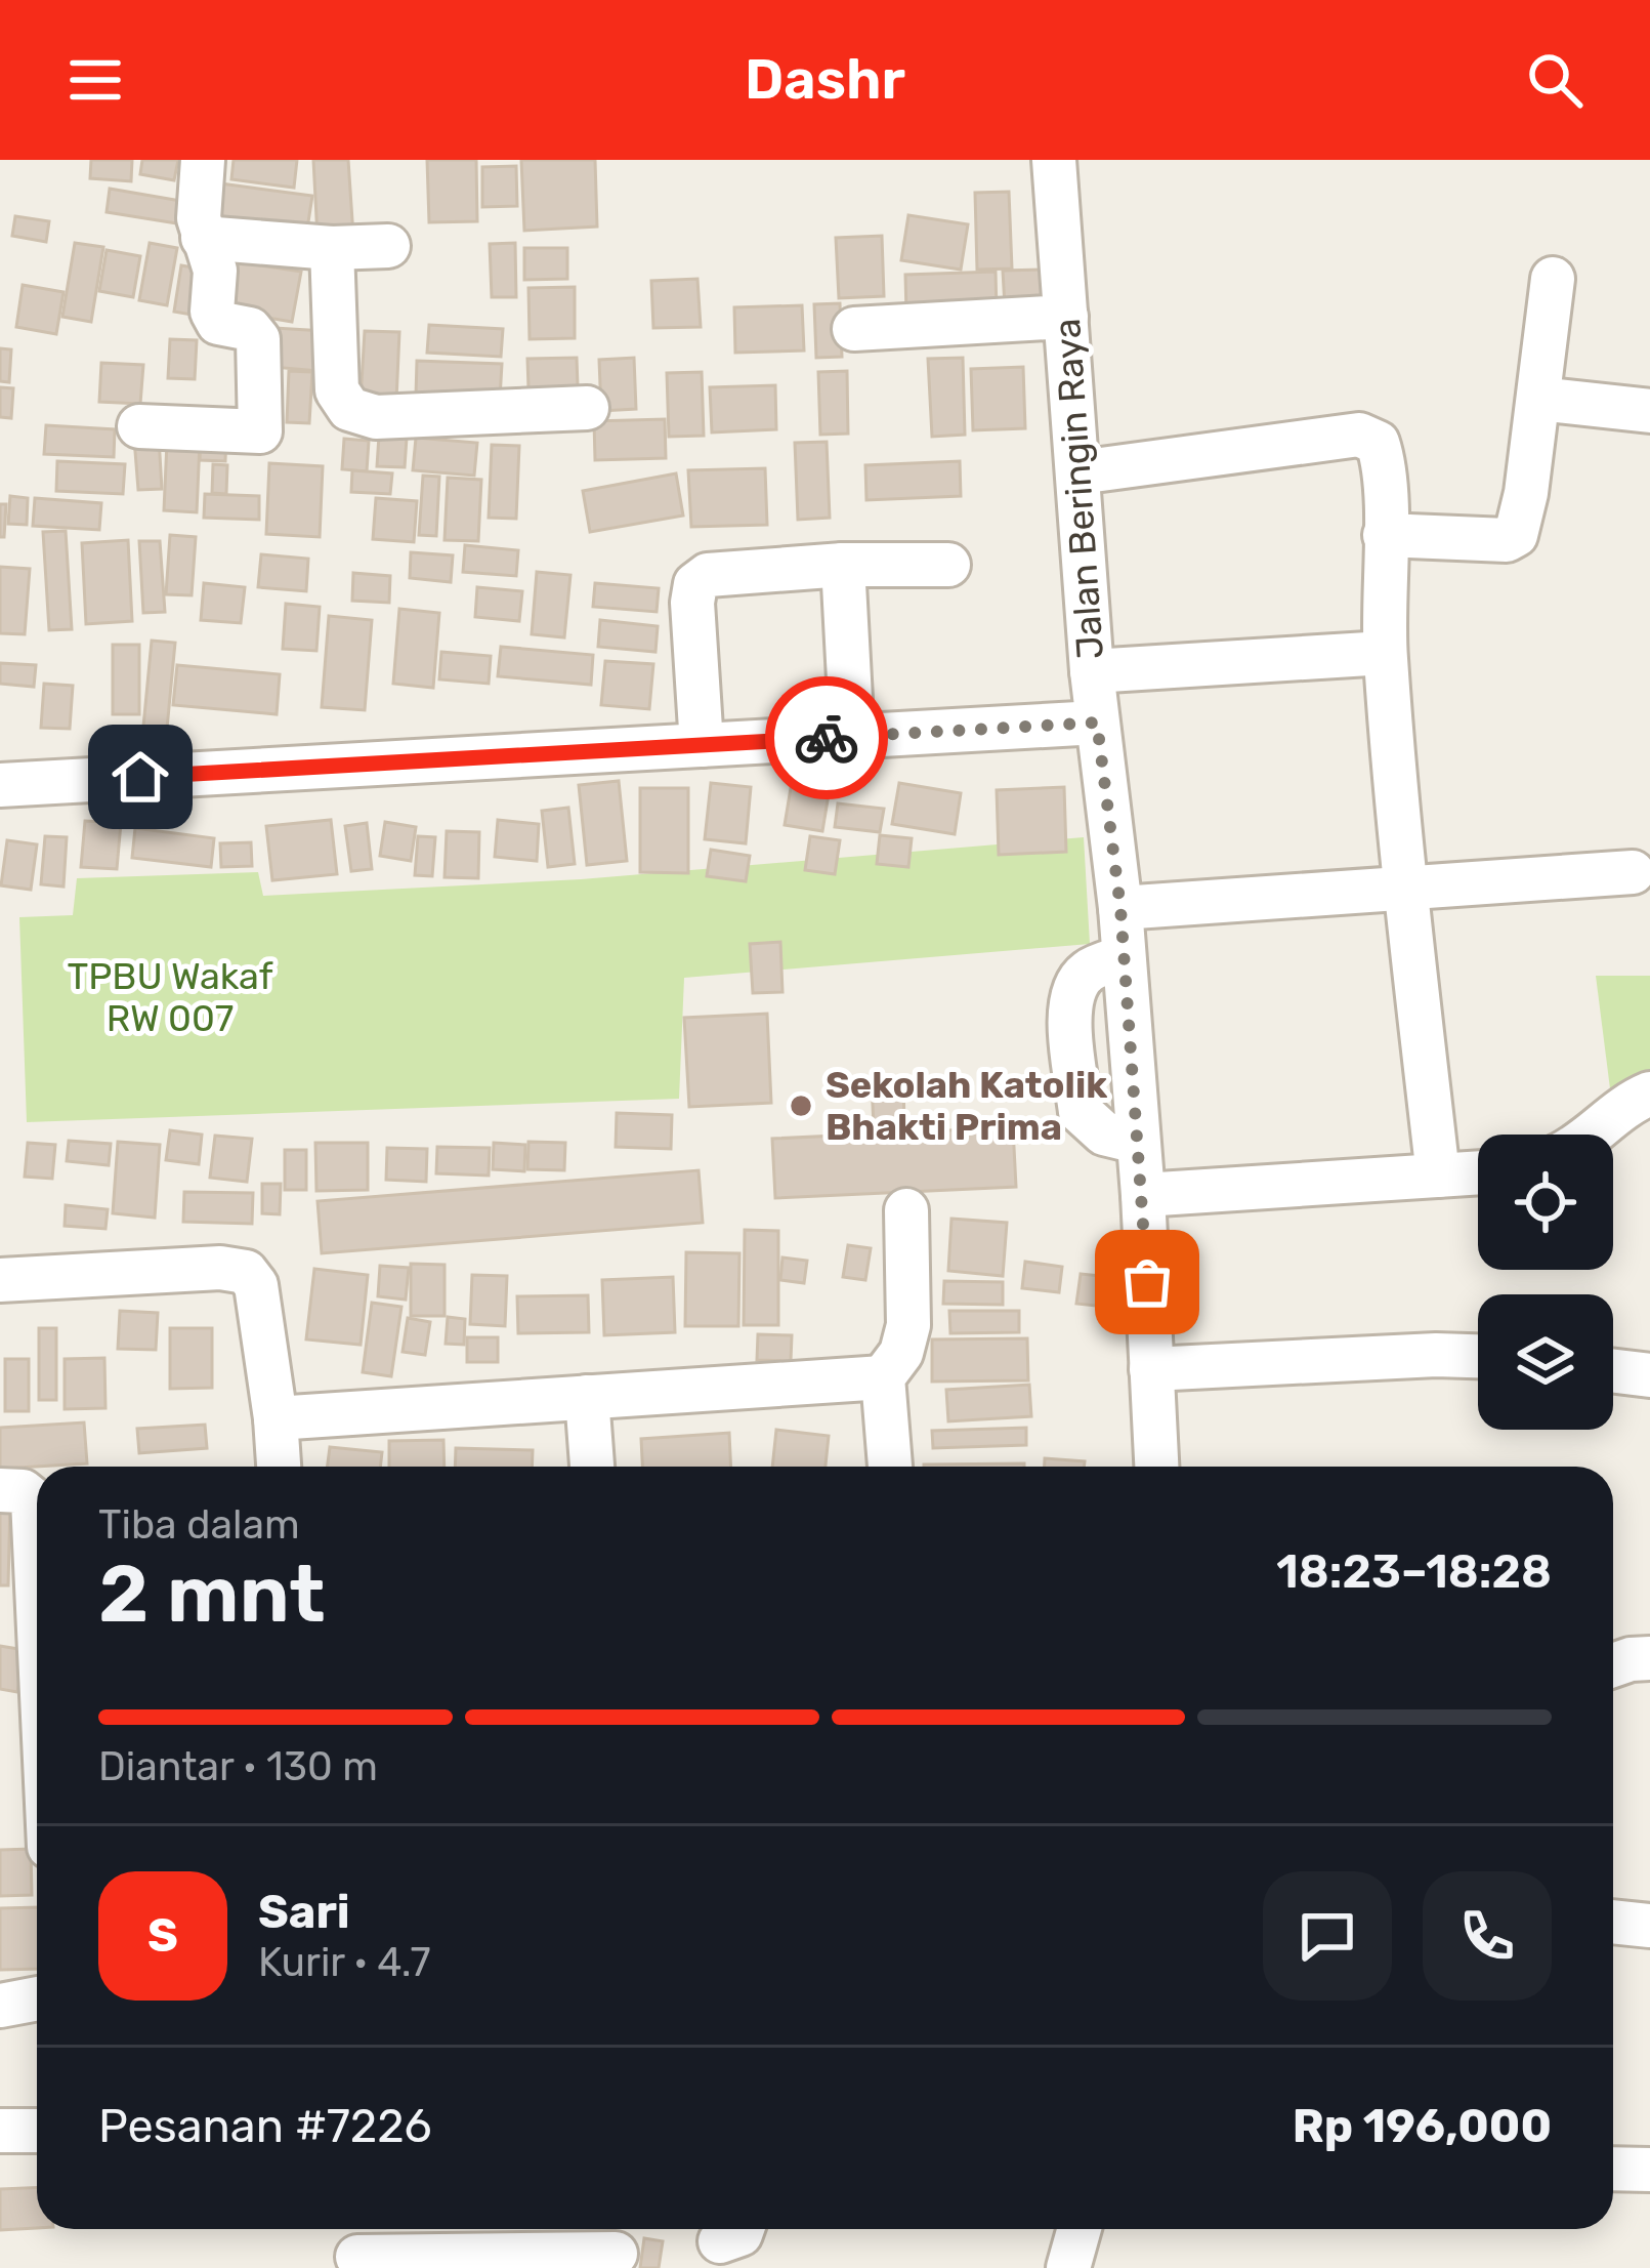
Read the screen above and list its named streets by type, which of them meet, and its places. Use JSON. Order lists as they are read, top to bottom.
{
  "streets": {
    "street": ["Jalan Beringin Raya"]
  },
  "parks": ["TPBU Wakaf RW 007"],
  "places": ["Sekolah Katolik Bhakti Prima"],
  "page": {
    "header": "Dashr",
    "heading": ["2 mnt", "Tiba dalam", "18:23–18:28"],
    "panel": [
      "Sari",
      "Kurir · 4.7",
      "Pesanan #7226",
      "Rp 196,000"
    ],
    "bar": "Diantar · 130 m",
    "round": "S"
  }
}
